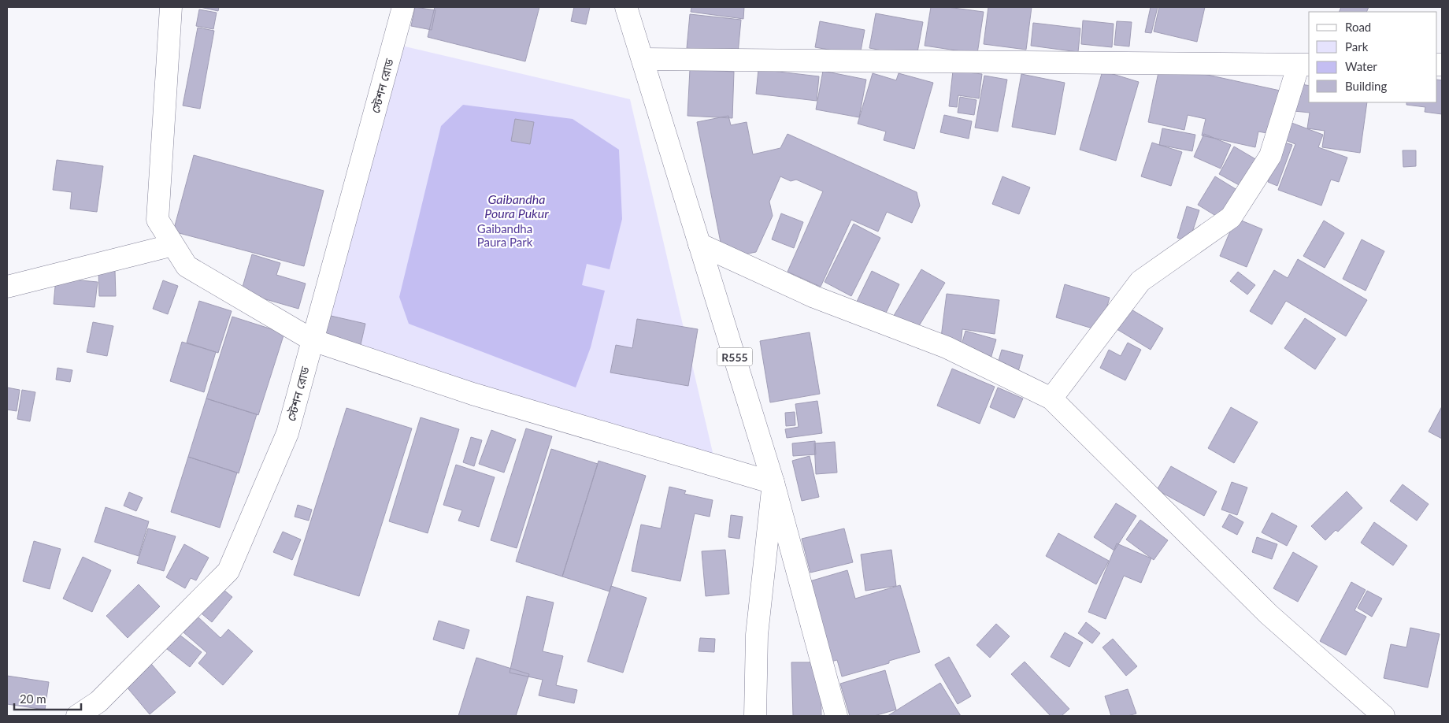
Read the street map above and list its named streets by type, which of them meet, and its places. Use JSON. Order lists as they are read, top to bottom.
{
  "streets": {
    "street": ["স্টেশন রোড", "R555"]
  },
  "water": ["Gaibandha Poura Pukur"],
  "parks": ["Gaibandha Paura Park"],
  "legend": [
    "Road",
    "Park",
    "Water",
    "Building"
  ],
  "scale_bar": "20 m"
}
